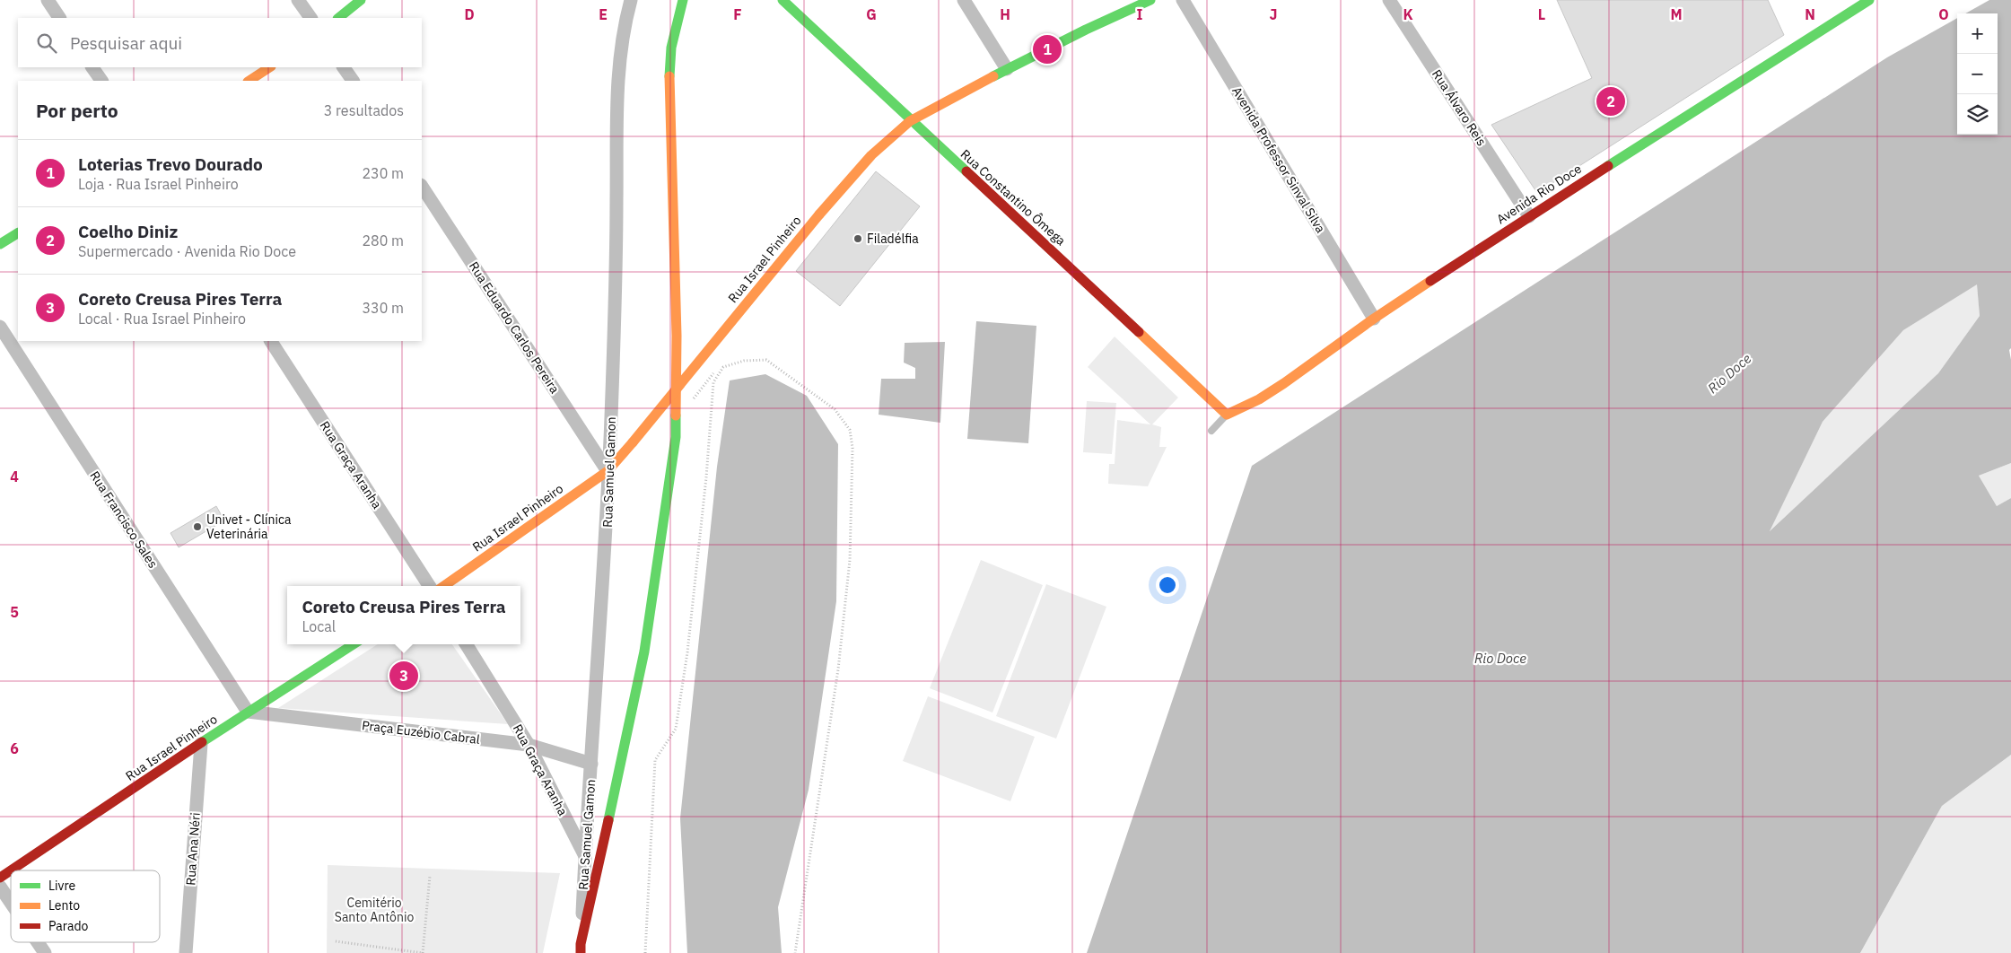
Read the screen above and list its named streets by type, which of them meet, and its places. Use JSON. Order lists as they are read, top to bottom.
{
  "streets": {
    "street": [
      "Rua Álvaro Reis",
      "Avenida Professor Sinval Silva",
      "Avenida Rio Doce",
      "Rua Constantino Ômega",
      "Rua Israel Pinheiro",
      "Rua Eduardo Carlos Pereira",
      "Rua Graça Aranha",
      "Rua Samuel Gamon",
      "Rua Francisco Sales",
      "Praça Euzébio Cabral",
      "Rua Ana Néri"
    ]
  },
  "crossings": [
    ["Rua Álvaro Reis", "Avenida Rio Doce"],
    ["Avenida Professor Sinval Silva", "Avenida Rio Doce"],
    ["Avenida Rio Doce", "Rua Constantino Ômega"],
    ["Rua Constantino Ômega", "Rua Israel Pinheiro"],
    ["Rua Israel Pinheiro", "Rua Eduardo Carlos Pereira"],
    ["Rua Israel Pinheiro", "Rua Samuel Gamon"],
    ["Rua Israel Pinheiro", "Rua Francisco Sales"],
    ["Rua Israel Pinheiro", "Praça Euzébio Cabral"],
    ["Rua Israel Pinheiro", "Rua Ana Néri"],
    ["Rua Eduardo Carlos Pereira", "Rua Samuel Gamon"],
    ["Rua Graça Aranha", "Rua Samuel Gamon"],
    ["Rua Graça Aranha", "Praça Euzébio Cabral"],
    ["Rua Samuel Gamon", "Praça Euzébio Cabral"],
    ["Rua Francisco Sales", "Praça Euzébio Cabral"]
  ],
  "water": ["Rio Doce"],
  "parks": ["Cemitério Santo Antônio"],
  "places": ["Filadélfia", "Univet - Clínica Veterinária"],
  "legend": ["Livre", "Lento", "Parado"],
  "page": {
    "map_buttons": ["+", "−"],
    "search": "Pesquisar aqui",
    "pins": ["1", "2", "3"],
    "heading": ["Por perto", "3 resultados"],
    "list": [
      {
        "mark": "1",
        "name": "Loterias Trevo Dourado",
        "note": "Loja · Rua Israel Pinheiro",
        "value": "230 m"
      },
      {
        "mark": "2",
        "name": "Coelho Diniz",
        "note": "Supermercado · Avenida Rio Doce",
        "value": "280 m"
      },
      {
        "mark": "3",
        "name": "Coreto Creusa Pires Terra",
        "note": "Local · Rua Israel Pinheiro",
        "value": "330 m"
      }
    ],
    "popup": ["Coreto Creusa Pires Terra", "Local"]
  },
  "grid": {
    "columns": [
      "D",
      "E",
      "F",
      "G",
      "H",
      "I",
      "J",
      "K",
      "L",
      "M",
      "N",
      "O"
    ],
    "rows": ["4", "5", "6"]
  }
}
